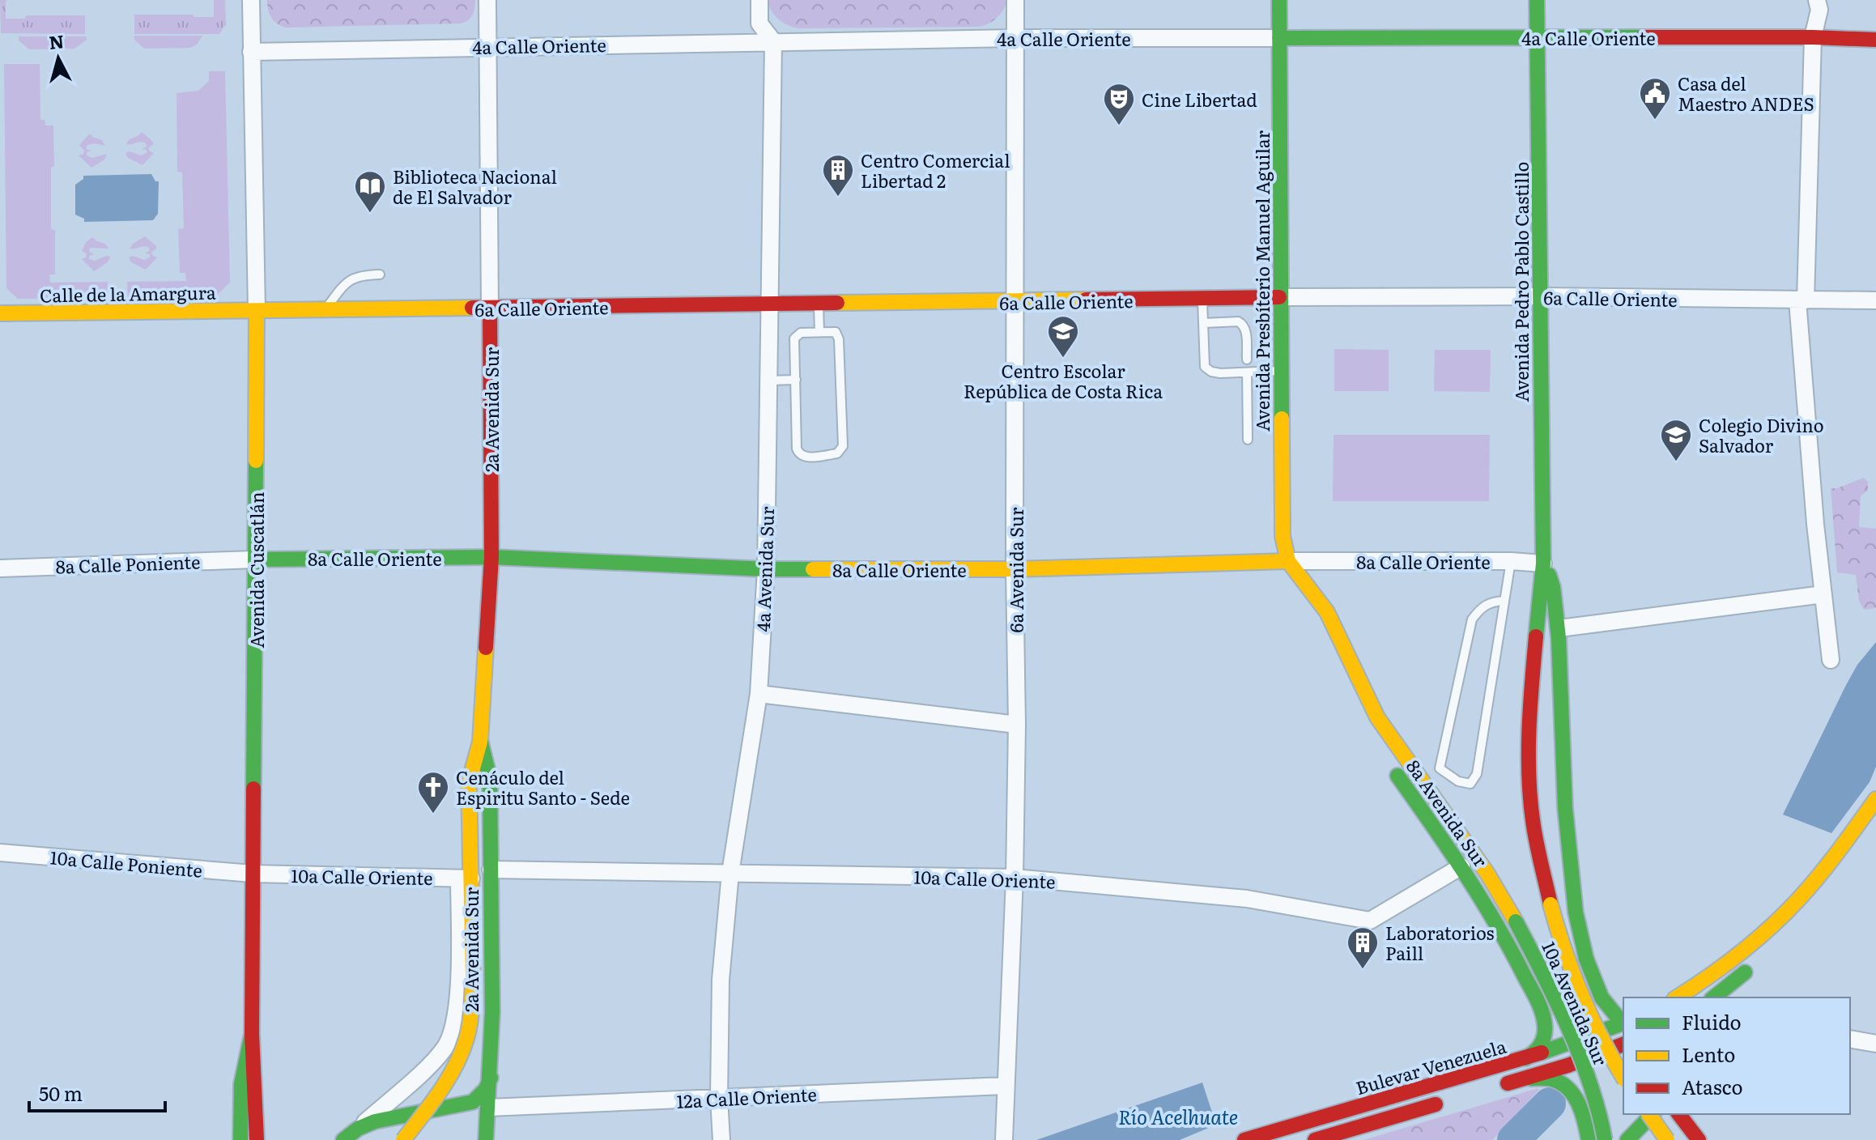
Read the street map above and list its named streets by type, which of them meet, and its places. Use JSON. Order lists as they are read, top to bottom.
{
  "streets": {
    "main road": [
      "4a Calle Oriente",
      "Avenida Presbíterio Manuel Aguilar",
      "Avenida Pedro Pablo Castillo",
      "Calle de la Amargura",
      "6a Calle Oriente",
      "2a Avenida Sur",
      "8a Calle Oriente",
      "Avenida Cuscatlán",
      "8a Avenida Sur",
      "10a Avenida Sur",
      "Bulevar Venezuela"
    ],
    "street": [
      "8a Calle Poniente",
      "4a Avenida Sur",
      "6a Avenida Sur",
      "10a Calle Poniente",
      "10a Calle Oriente",
      "12a Calle Oriente"
    ]
  },
  "crossings": [
    ["4a Calle Oriente", "Avenida Presbíterio Manuel Aguilar"],
    ["4a Calle Oriente", "Avenida Pedro Pablo Castillo"],
    ["4a Calle Oriente", "2a Avenida Sur"],
    ["4a Calle Oriente", "4a Avenida Sur"],
    ["4a Calle Oriente", "Avenida Cuscatlán"],
    ["4a Calle Oriente", "6a Avenida Sur"],
    ["Avenida Presbíterio Manuel Aguilar", "6a Calle Oriente"],
    ["Avenida Presbíterio Manuel Aguilar", "8a Calle Oriente"],
    ["Avenida Pedro Pablo Castillo", "6a Calle Oriente"],
    ["Avenida Pedro Pablo Castillo", "8a Calle Oriente"],
    ["Avenida Pedro Pablo Castillo", "Bulevar Venezuela"],
    ["Calle de la Amargura", "6a Calle Oriente"],
    ["Calle de la Amargura", "Avenida Cuscatlán"],
    ["6a Calle Oriente", "2a Avenida Sur"],
    ["6a Calle Oriente", "4a Avenida Sur"],
    ["6a Calle Oriente", "Avenida Cuscatlán"],
    ["6a Calle Oriente", "6a Avenida Sur"],
    ["2a Avenida Sur", "8a Calle Oriente"],
    ["2a Avenida Sur", "10a Calle Oriente"],
    ["2a Avenida Sur", "12a Calle Oriente"],
    ["8a Calle Oriente", "8a Calle Poniente"],
    ["8a Calle Oriente", "4a Avenida Sur"],
    ["8a Calle Oriente", "Avenida Cuscatlán"],
    ["8a Calle Oriente", "6a Avenida Sur"],
    ["8a Calle Poniente", "Avenida Cuscatlán"],
    ["4a Avenida Sur", "10a Calle Oriente"],
    ["4a Avenida Sur", "12a Calle Oriente"],
    ["Avenida Cuscatlán", "10a Calle Poniente"],
    ["Avenida Cuscatlán", "10a Calle Oriente"],
    ["6a Avenida Sur", "10a Calle Oriente"],
    ["6a Avenida Sur", "12a Calle Oriente"],
    ["8a Avenida Sur", "10a Calle Oriente"],
    ["8a Avenida Sur", "Bulevar Venezuela"],
    ["10a Calle Poniente", "10a Calle Oriente"]
  ],
  "water": ["Río Acelhuate"],
  "places": {
    "public building": ["Casa del Maestro ANDES"],
    "theatre": ["Cine Libertad"],
    "building": ["Centro Comercial Libertad 2", "Laboratorios Paill"],
    "library": ["Biblioteca Nacional de El Salvador"],
    "school or university": ["Centro Escolar República de Costa Rica", "Colegio Divino Salvador"],
    "church": ["Cenáculo del Espiritu Santo - Sede"]
  },
  "legend": ["Fluido", "Lento", "Atasco"],
  "scale_bar": "50 m",
  "north": "top"
}
